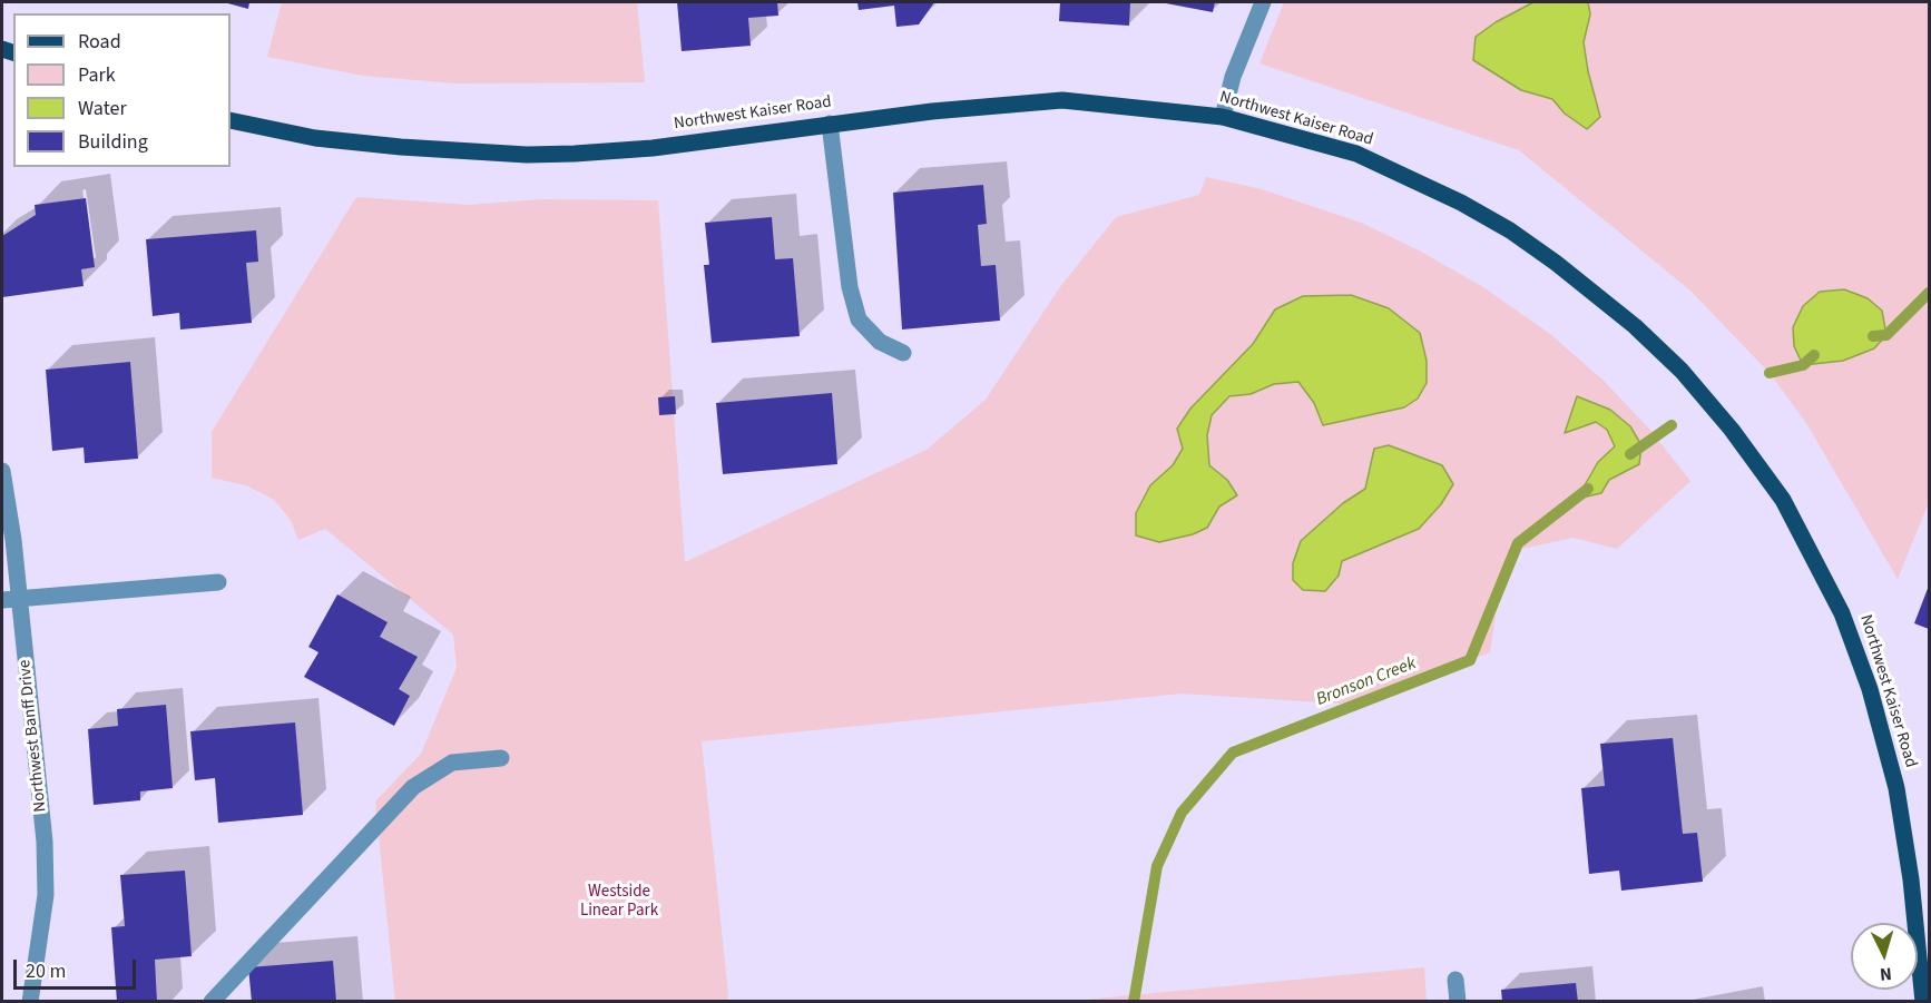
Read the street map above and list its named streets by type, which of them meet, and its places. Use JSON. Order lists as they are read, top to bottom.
{
  "streets": {
    "main road": ["Northwest Kaiser Road"],
    "street": ["Northwest Banff Drive"]
  },
  "water": ["Bronson Creek"],
  "parks": ["Westside Linear Park"],
  "legend": [
    "Road",
    "Park",
    "Water",
    "Building"
  ],
  "scale_bar": "20 m",
  "north": "bottom"
}
